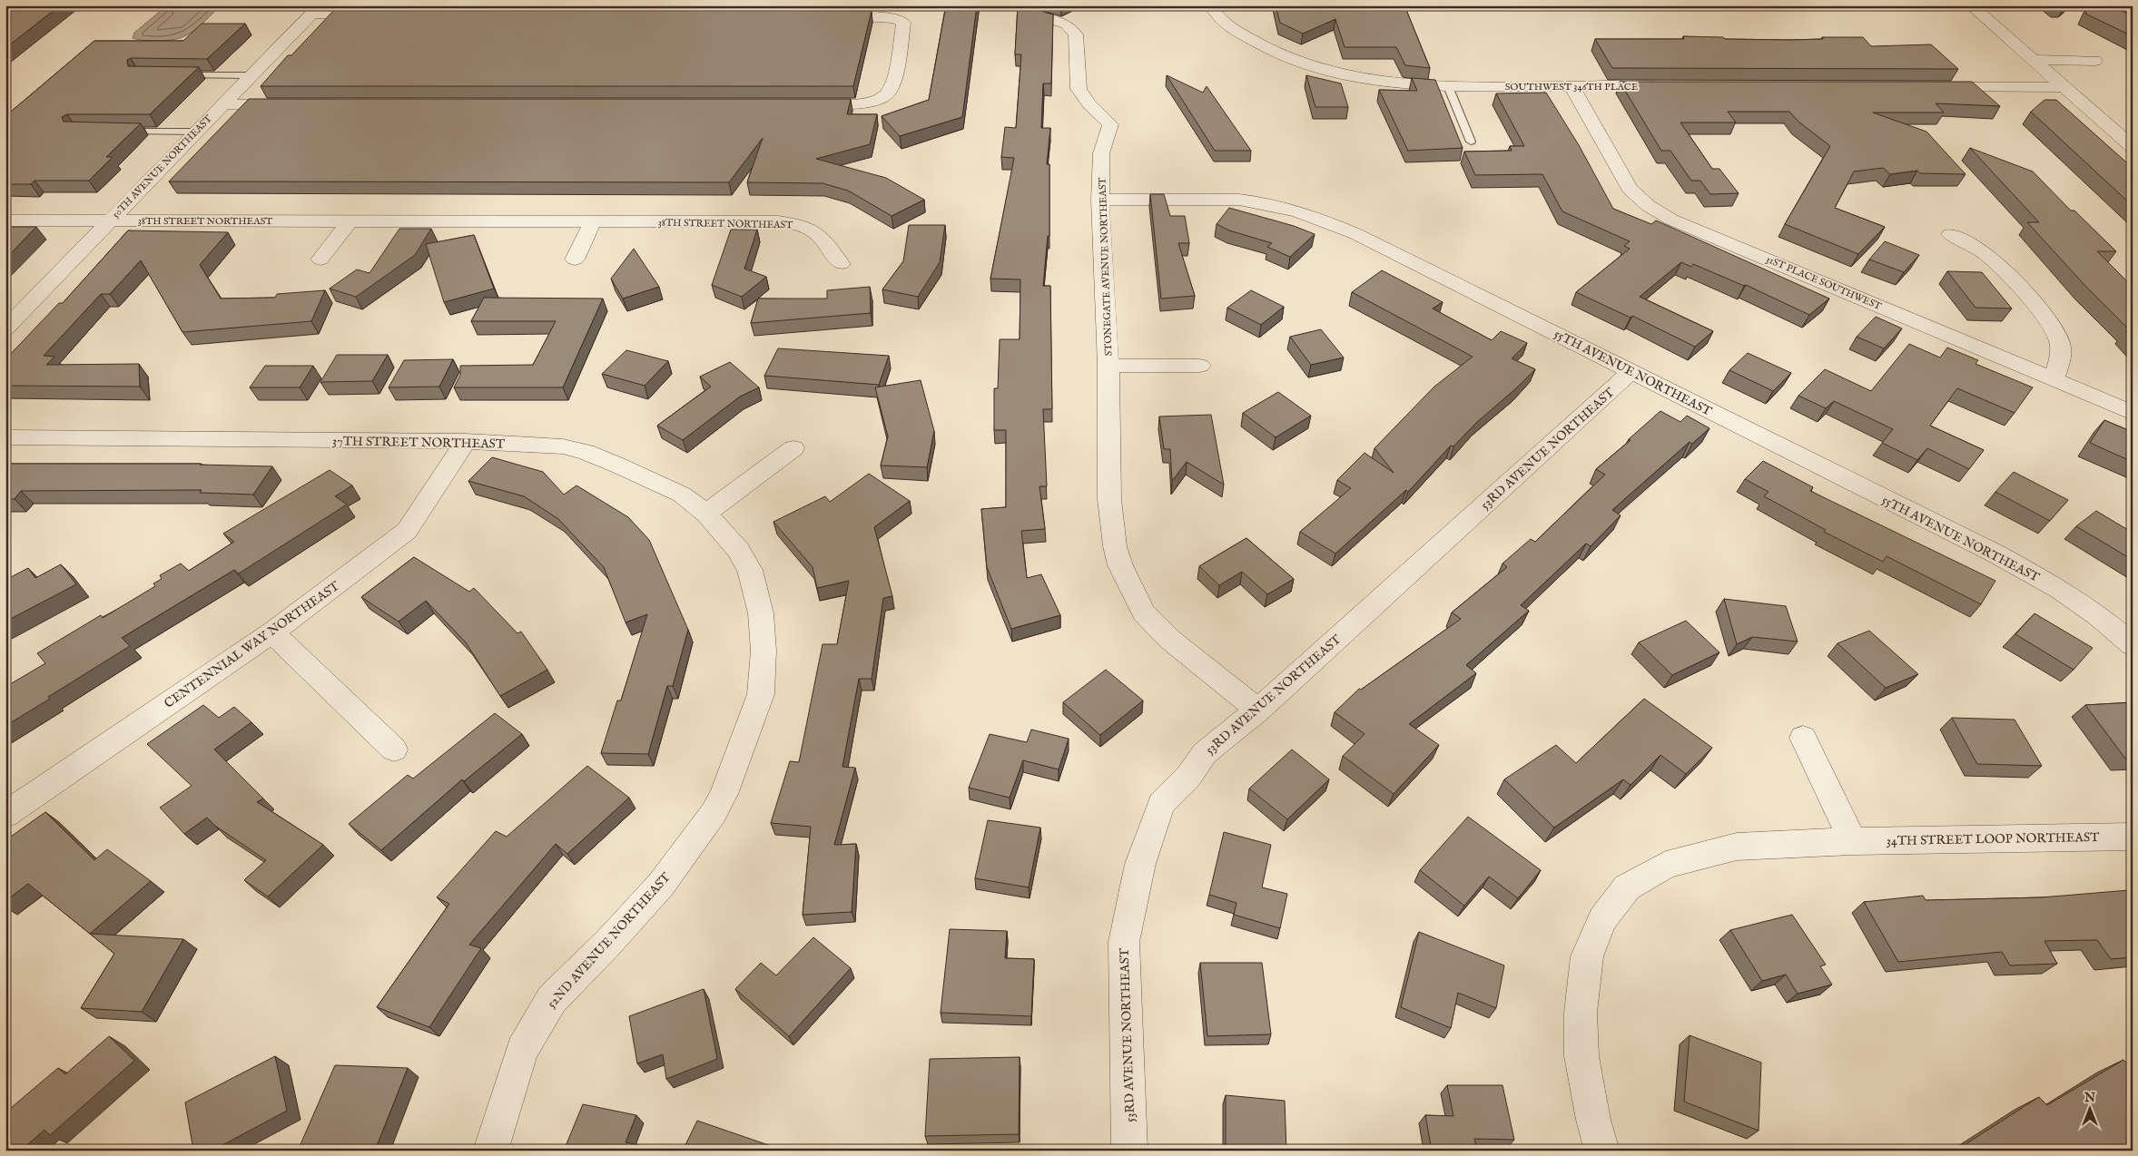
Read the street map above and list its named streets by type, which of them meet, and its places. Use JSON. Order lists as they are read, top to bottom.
{
  "streets": {
    "street": [
      "SOUTHWEST 346TH PLACE",
      "50TH AVENUE NORTHEAST",
      "38TH STREET NORTHEAST",
      "STONEGATE AVENUE NORTHEAST",
      "31ST PLACE SOUTHWEST",
      "55TH AVENUE NORTHEAST",
      "37TH STREET NORTHEAST",
      "53RD AVENUE NORTHEAST",
      "CENTENNIAL WAY NORTHEAST",
      "34TH STREET LOOP NORTHEAST",
      "52ND AVENUE NORTHEAST"
    ]
  },
  "crossings": [
    ["SOUTHWEST 346TH PLACE", "31ST PLACE SOUTHWEST"],
    ["50TH AVENUE NORTHEAST", "38TH STREET NORTHEAST"],
    ["STONEGATE AVENUE NORTHEAST", "55TH AVENUE NORTHEAST"],
    ["STONEGATE AVENUE NORTHEAST", "53RD AVENUE NORTHEAST"],
    ["55TH AVENUE NORTHEAST", "53RD AVENUE NORTHEAST"],
    ["37TH STREET NORTHEAST", "CENTENNIAL WAY NORTHEAST"],
    ["37TH STREET NORTHEAST", "52ND AVENUE NORTHEAST"]
  ],
  "north": "top"
}
